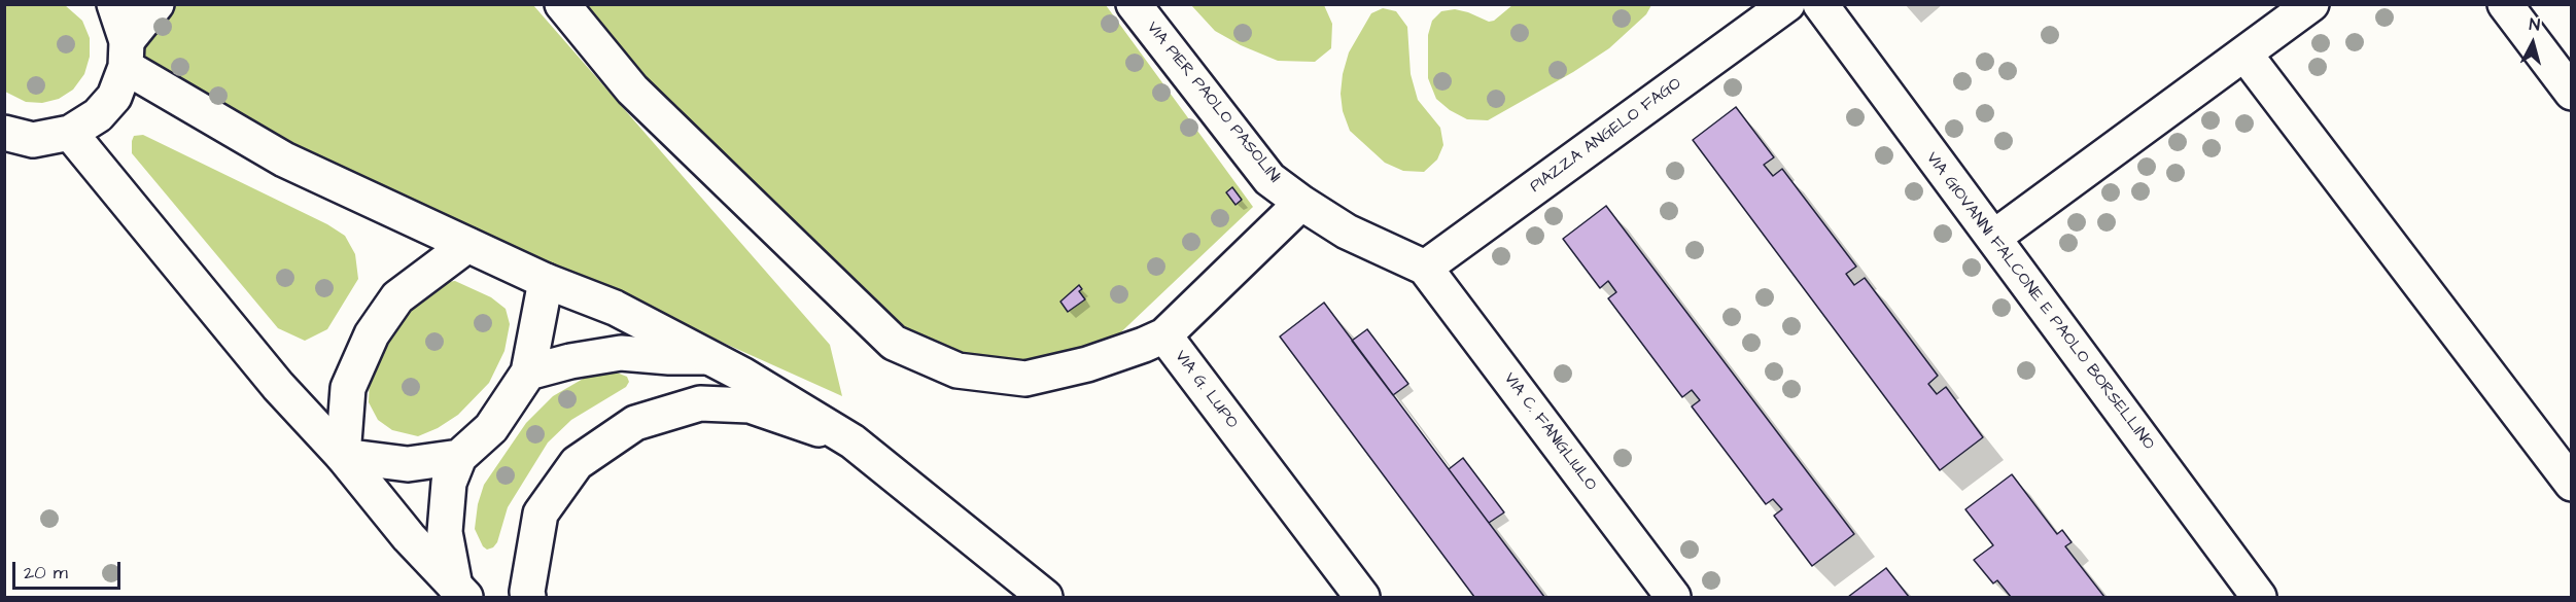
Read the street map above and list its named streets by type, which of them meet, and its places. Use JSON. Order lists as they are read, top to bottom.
{
  "streets": {
    "street": [
      "VIA PIER PAOLO PASOLINI",
      "PIAZZA ANGELO FAGO",
      "VIA GIOVANNI FALCONE E PAOLO BORSELLINO",
      "VIA G. LUPO",
      "VIA C. FANIGLIULO"
    ]
  },
  "crossings": [
    ["VIA PIER PAOLO PASOLINI", "PIAZZA ANGELO FAGO"],
    ["VIA PIER PAOLO PASOLINI", "VIA G. LUPO"],
    ["VIA PIER PAOLO PASOLINI", "VIA C. FANIGLIULO"],
    ["PIAZZA ANGELO FAGO", "VIA C. FANIGLIULO"]
  ],
  "scale_bar": "20 m",
  "north": "top"
}
